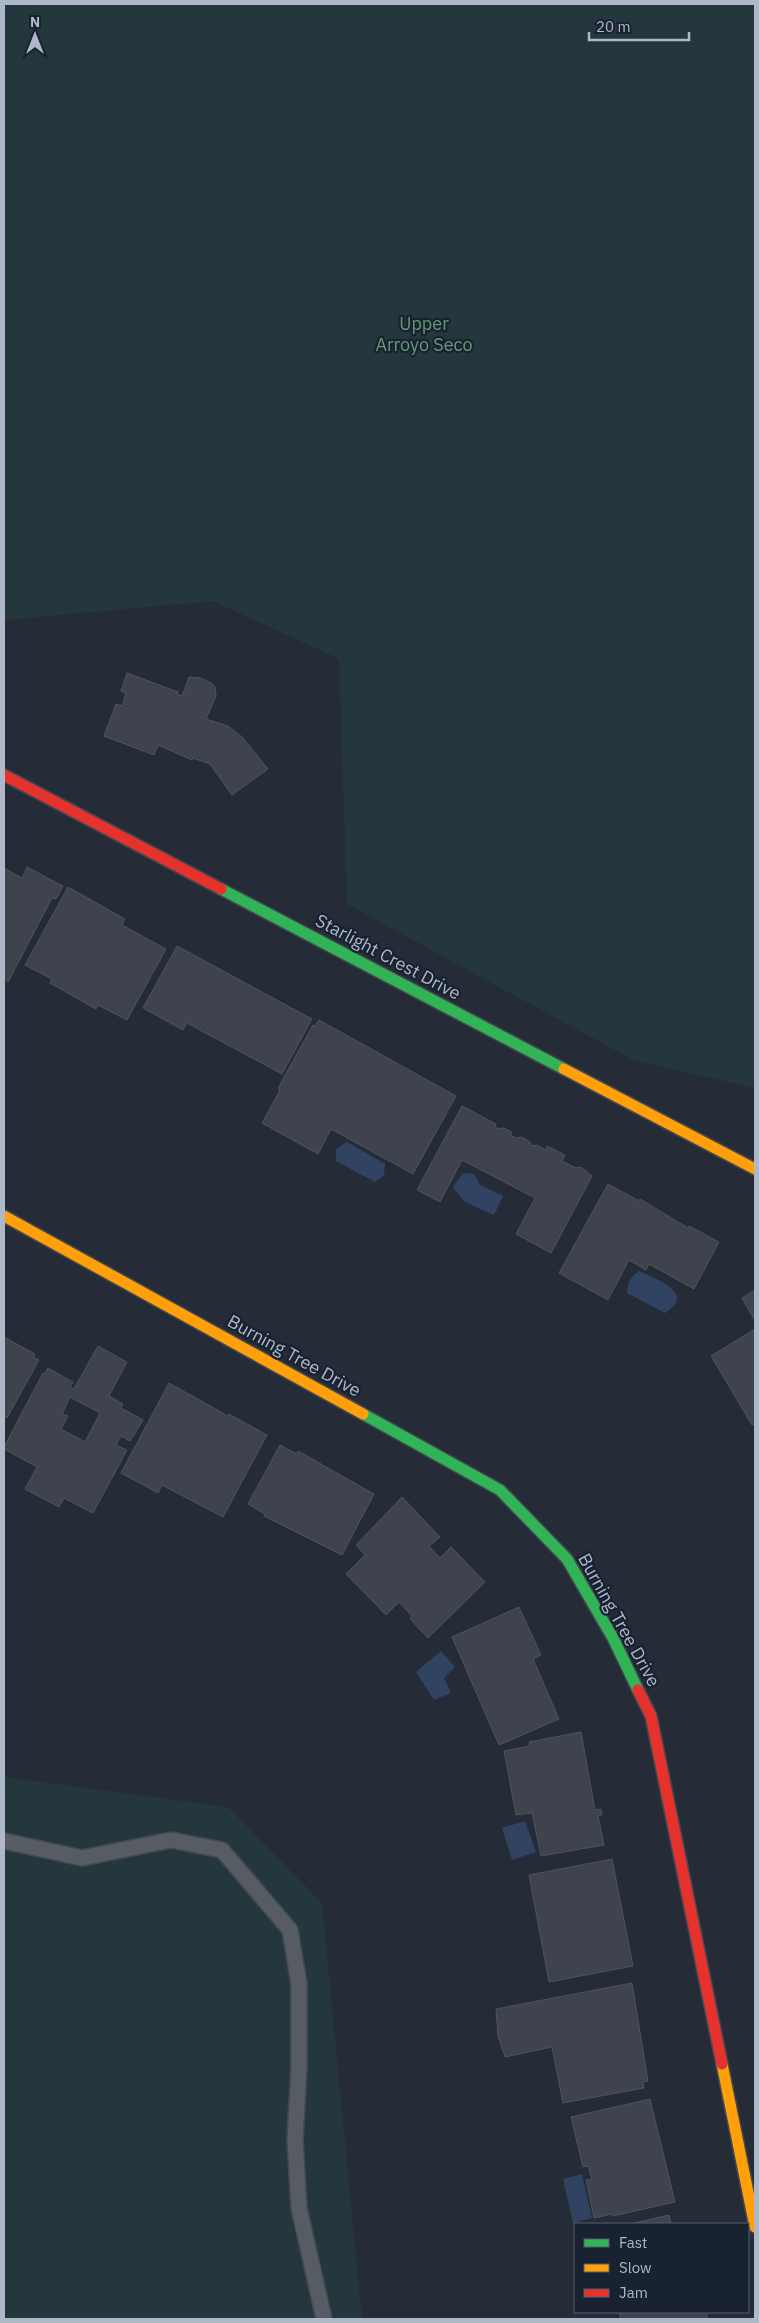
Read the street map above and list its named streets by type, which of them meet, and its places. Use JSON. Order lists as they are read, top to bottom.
{
  "streets": {
    "street": ["Starlight Crest Drive", "Burning Tree Drive"]
  },
  "parks": ["Upper Arroyo Seco"],
  "legend": ["Fast", "Slow", "Jam"],
  "scale_bar": "20 m",
  "north": "top"
}
